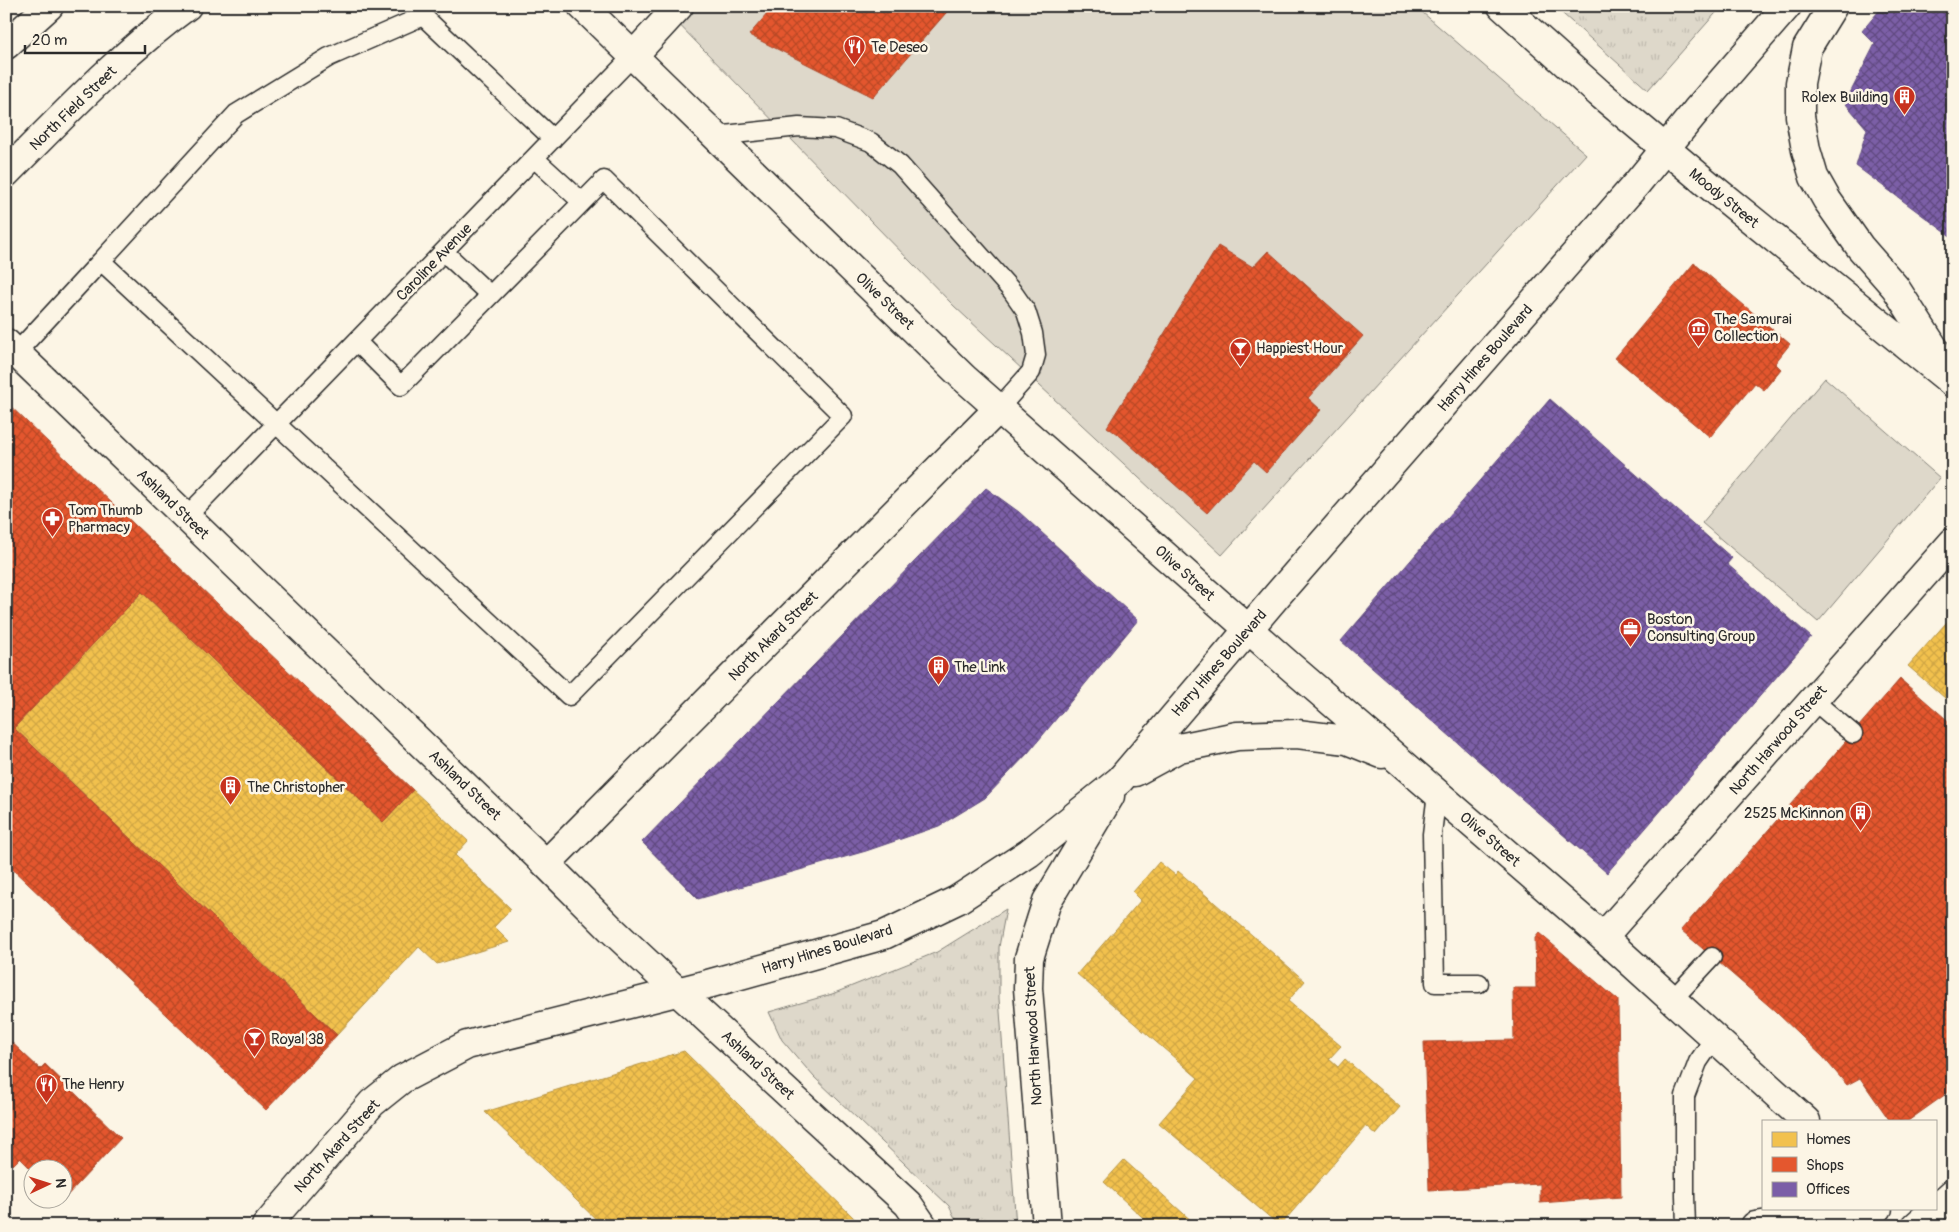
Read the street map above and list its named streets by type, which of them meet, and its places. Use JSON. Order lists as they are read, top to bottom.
{
  "streets": {
    "main road": [
      "North Field Street",
      "Moody Street",
      "Caroline Avenue",
      "Olive Street",
      "Harry Hines Boulevard",
      "Ashland Street",
      "North Akard Street",
      "North Harwood Street"
    ]
  },
  "crossings": [
    ["Moody Street", "Harry Hines Boulevard"],
    ["Caroline Avenue", "Olive Street"],
    ["Caroline Avenue", "Ashland Street"],
    ["Olive Street", "Harry Hines Boulevard"],
    ["Olive Street", "North Akard Street"],
    ["Olive Street", "North Harwood Street"],
    ["Harry Hines Boulevard", "Ashland Street"],
    ["Harry Hines Boulevard", "North Akard Street"],
    ["Harry Hines Boulevard", "North Harwood Street"],
    ["Ashland Street", "North Akard Street"]
  ],
  "places": {
    "restaurant": ["Te Deseo", "The Henry"],
    "building": [
      "Rolex Building",
      "The Link",
      "The Christopher",
      "2525 McKinnon"
    ],
    "museum": ["The Samurai Collection"],
    "bar": ["Happiest Hour", "Royal 38"],
    "pharmacy": ["Tom Thumb Pharmacy"],
    "office": ["Boston Consulting Group"]
  },
  "legend": ["Homes", "Shops", "Offices"],
  "scale_bar": "20 m",
  "north": "right"
}
